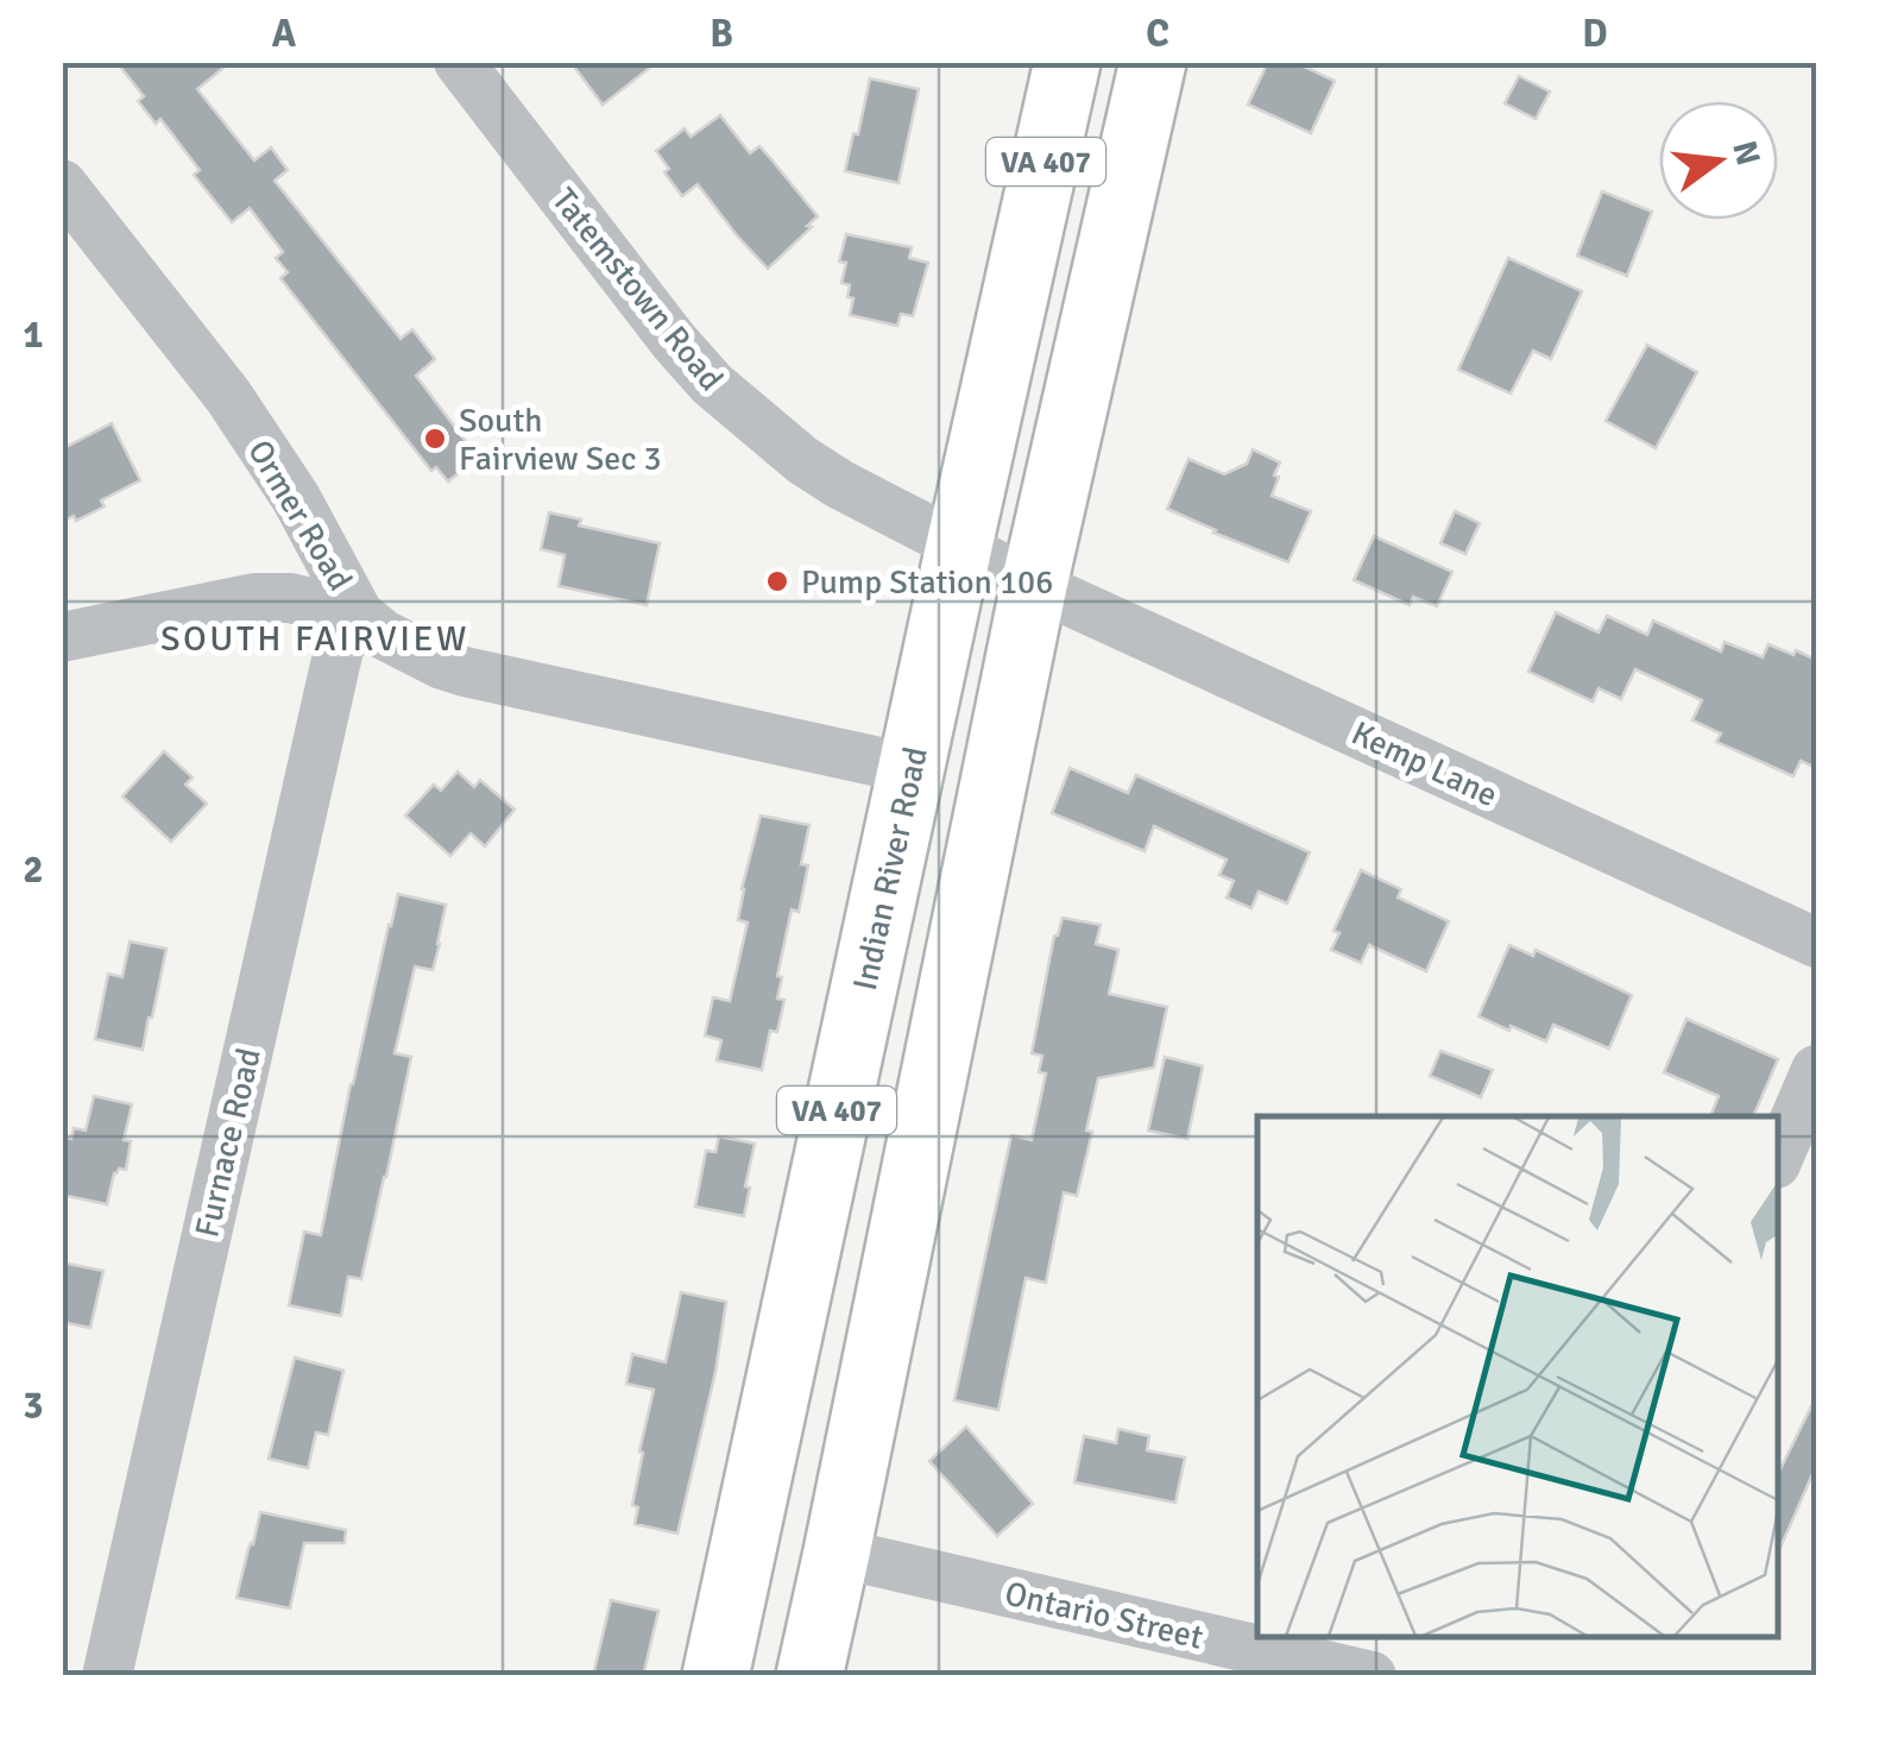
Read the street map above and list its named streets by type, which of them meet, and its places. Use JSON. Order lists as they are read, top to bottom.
{
  "streets": {
    "main road": ["VA 407", "Indian River Road"],
    "street": [
      "Tatemstown Road",
      "Ormer Road",
      "Kemp Lane",
      "Furnace Road",
      "Ontario Street"
    ]
  },
  "crossings": [
    ["VA 407", "Tatemstown Road"],
    ["VA 407", "Kemp Lane"],
    ["VA 407", "Ontario Street"],
    ["Tatemstown Road", "Kemp Lane"],
    ["Tatemstown Road", "Indian River Road"],
    ["Ormer Road", "Indian River Road"],
    ["Ormer Road", "Furnace Road"]
  ],
  "districts": ["SOUTH FAIRVIEW"],
  "places": ["South Fairview Sec 3", "Pump Station 106"],
  "north": "right",
  "grid": {
    "columns": [
      "A",
      "B",
      "C",
      "D"
    ],
    "rows": ["1", "2", "3"]
  }
}
